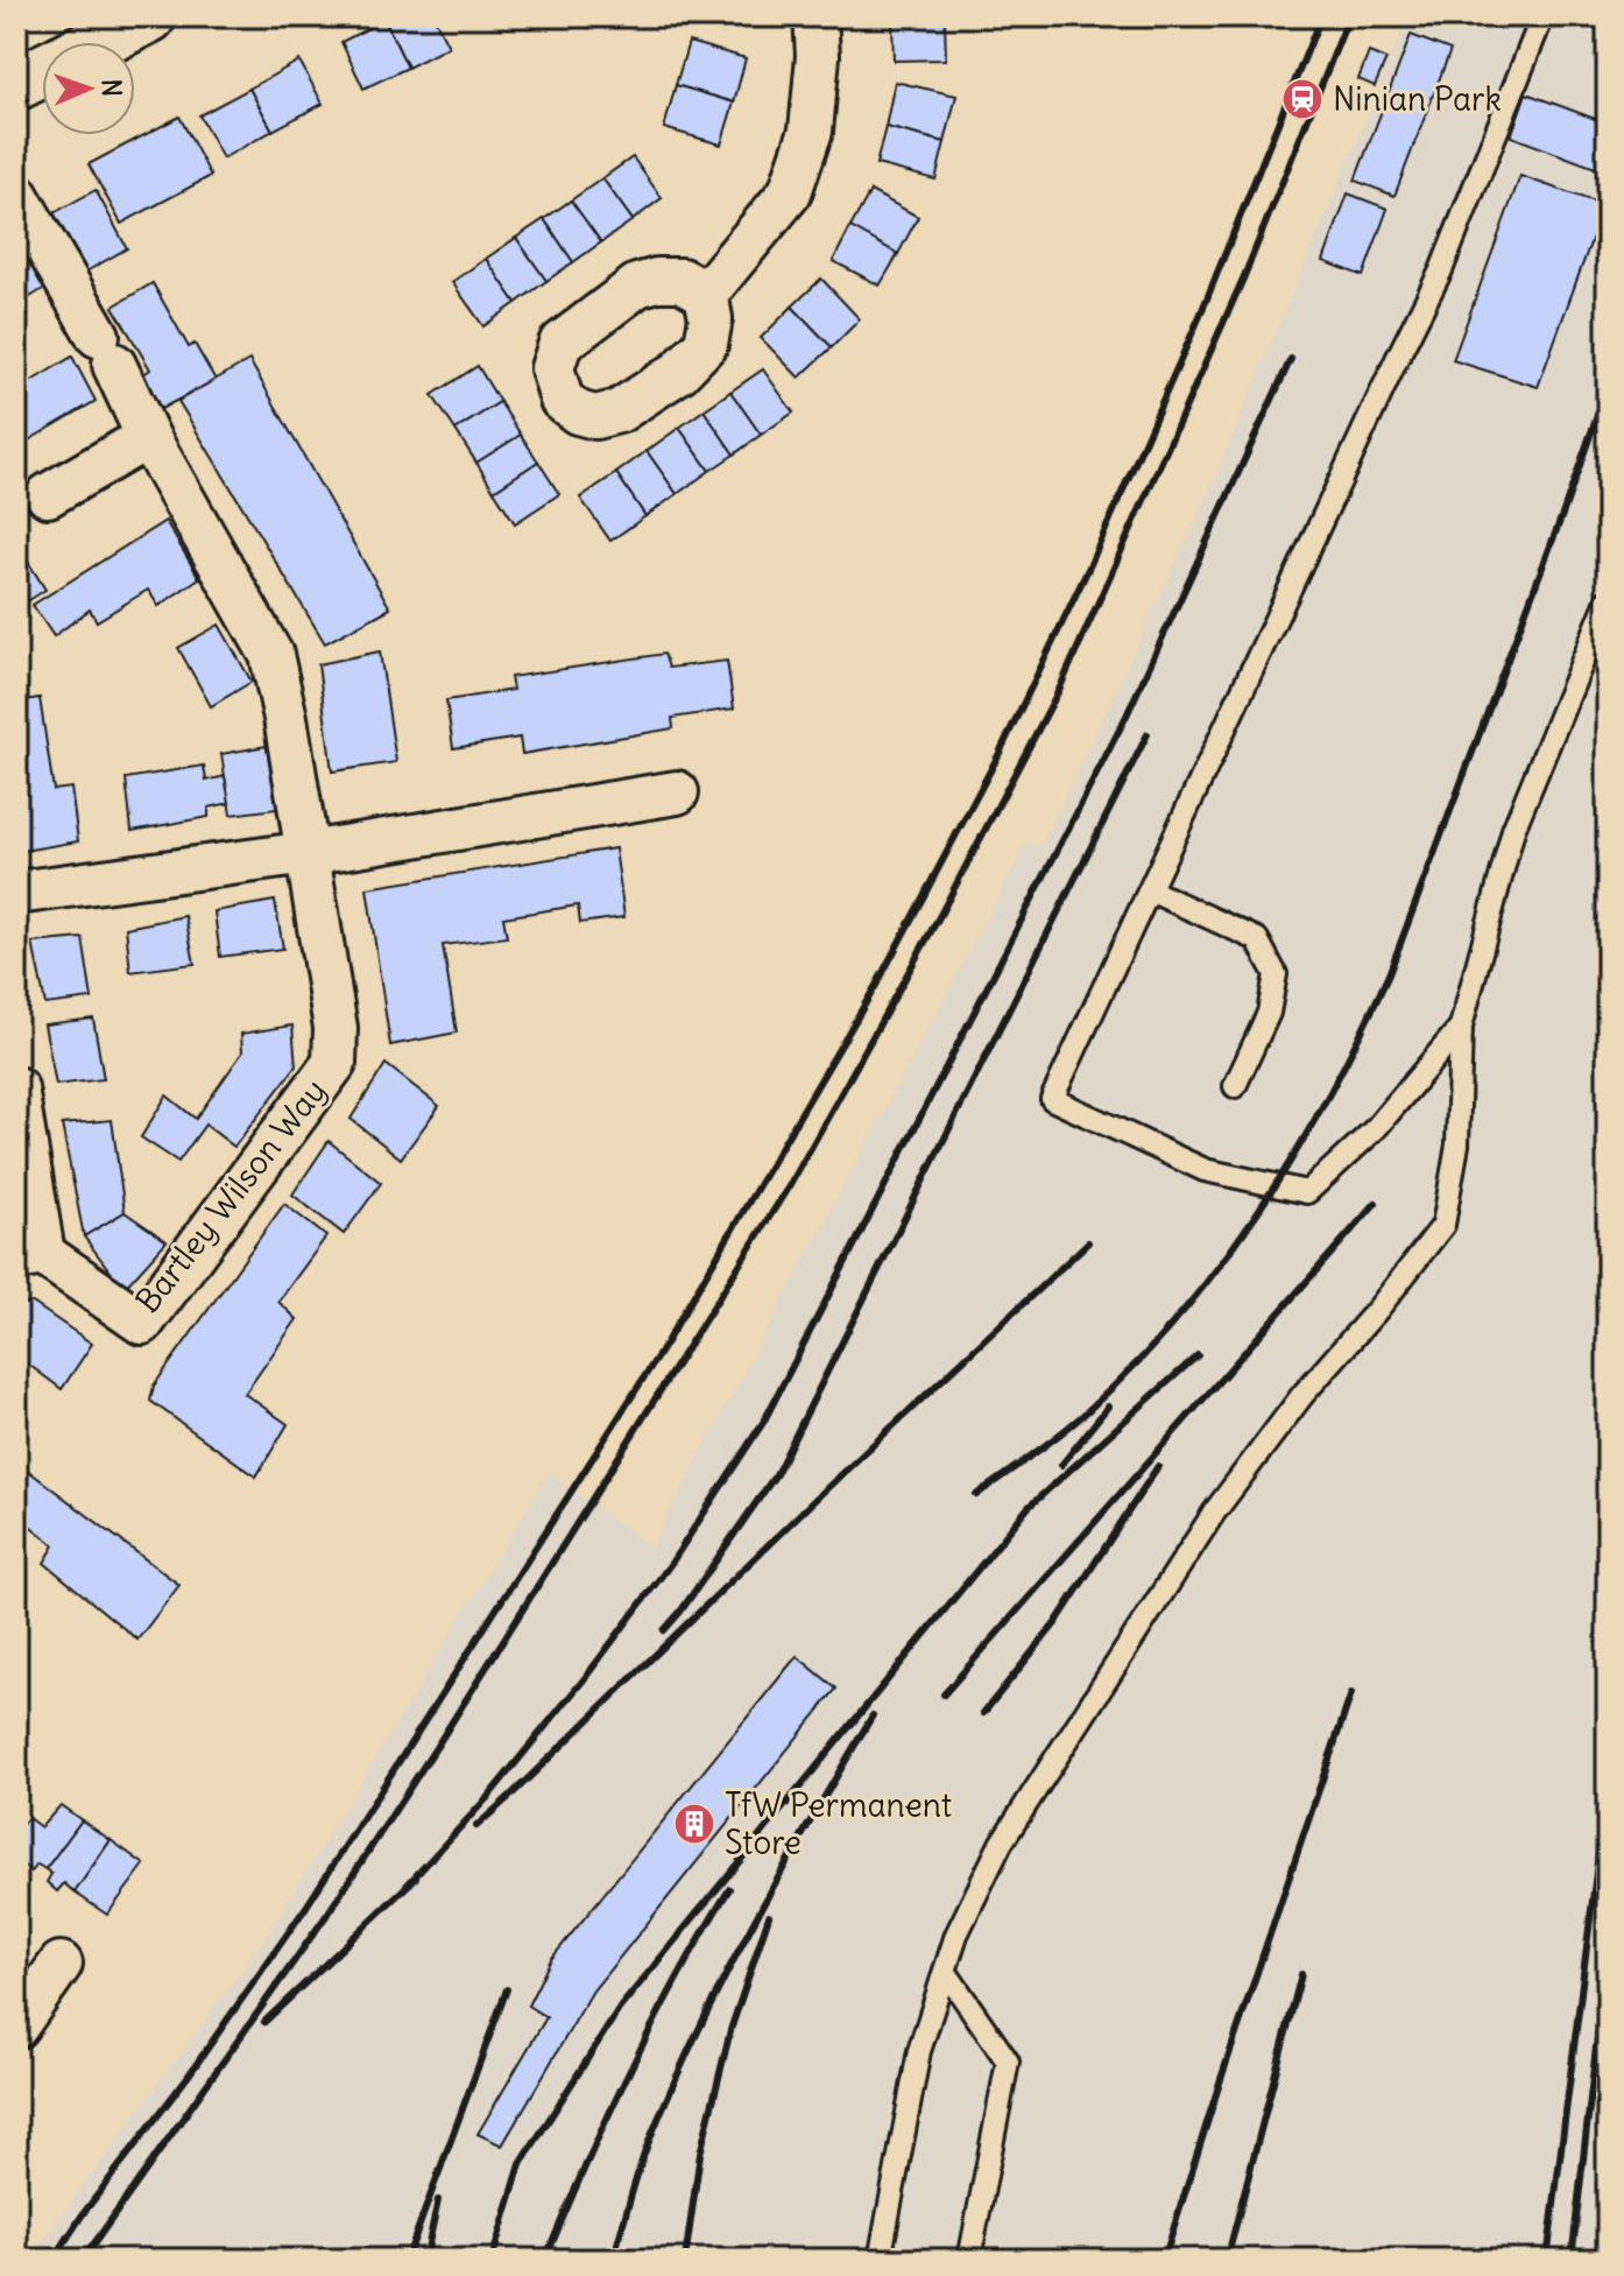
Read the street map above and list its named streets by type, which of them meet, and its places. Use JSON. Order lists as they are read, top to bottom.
{
  "streets": {
    "street": ["Bartley Wilson Way"]
  },
  "places": {
    "station": ["Ninian Park"],
    "building": ["TfW Permanent Store"]
  },
  "north": "right"
}
